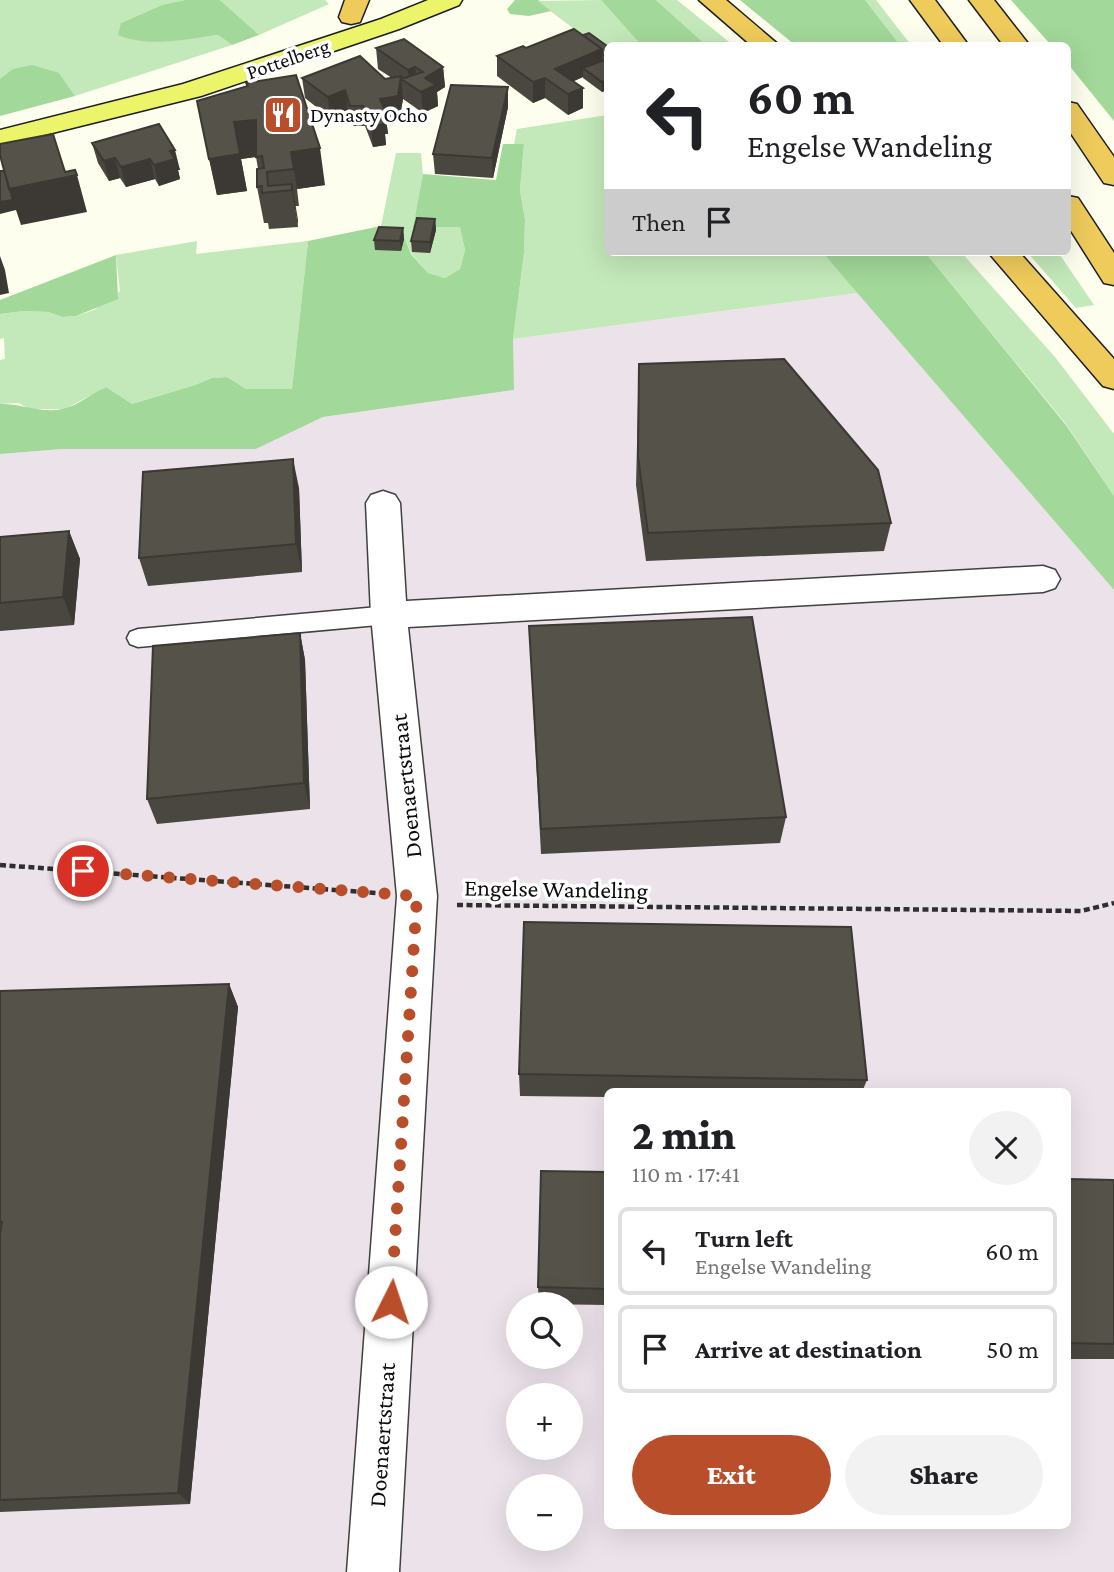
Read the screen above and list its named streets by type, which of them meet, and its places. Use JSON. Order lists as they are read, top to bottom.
{
  "streets": {
    "main road": ["Pottelberg"],
    "street": ["Doenaertstraat"],
    "path": ["Engelse Wandeling"]
  },
  "crossings": [
    ["Doenaertstraat", "Engelse Wandeling"]
  ],
  "places": {
    "restaurant": ["Dynasty Ocho"]
  },
  "page": {
    "turn": ["60 m", "Engelse Wandeling"],
    "then": "Then",
    "heading": ["2 min", "110 m · 17:41"],
    "list": [
      {
        "name": "Turn left",
        "note": "Engelse Wandeling",
        "value": "60 m"
      },
      {
        "name": "Arrive at destination",
        "value": "50 m"
      }
    ],
    "map_buttons": ["+", "−"],
    "buttons": ["Exit", "Share"]
  }
}
